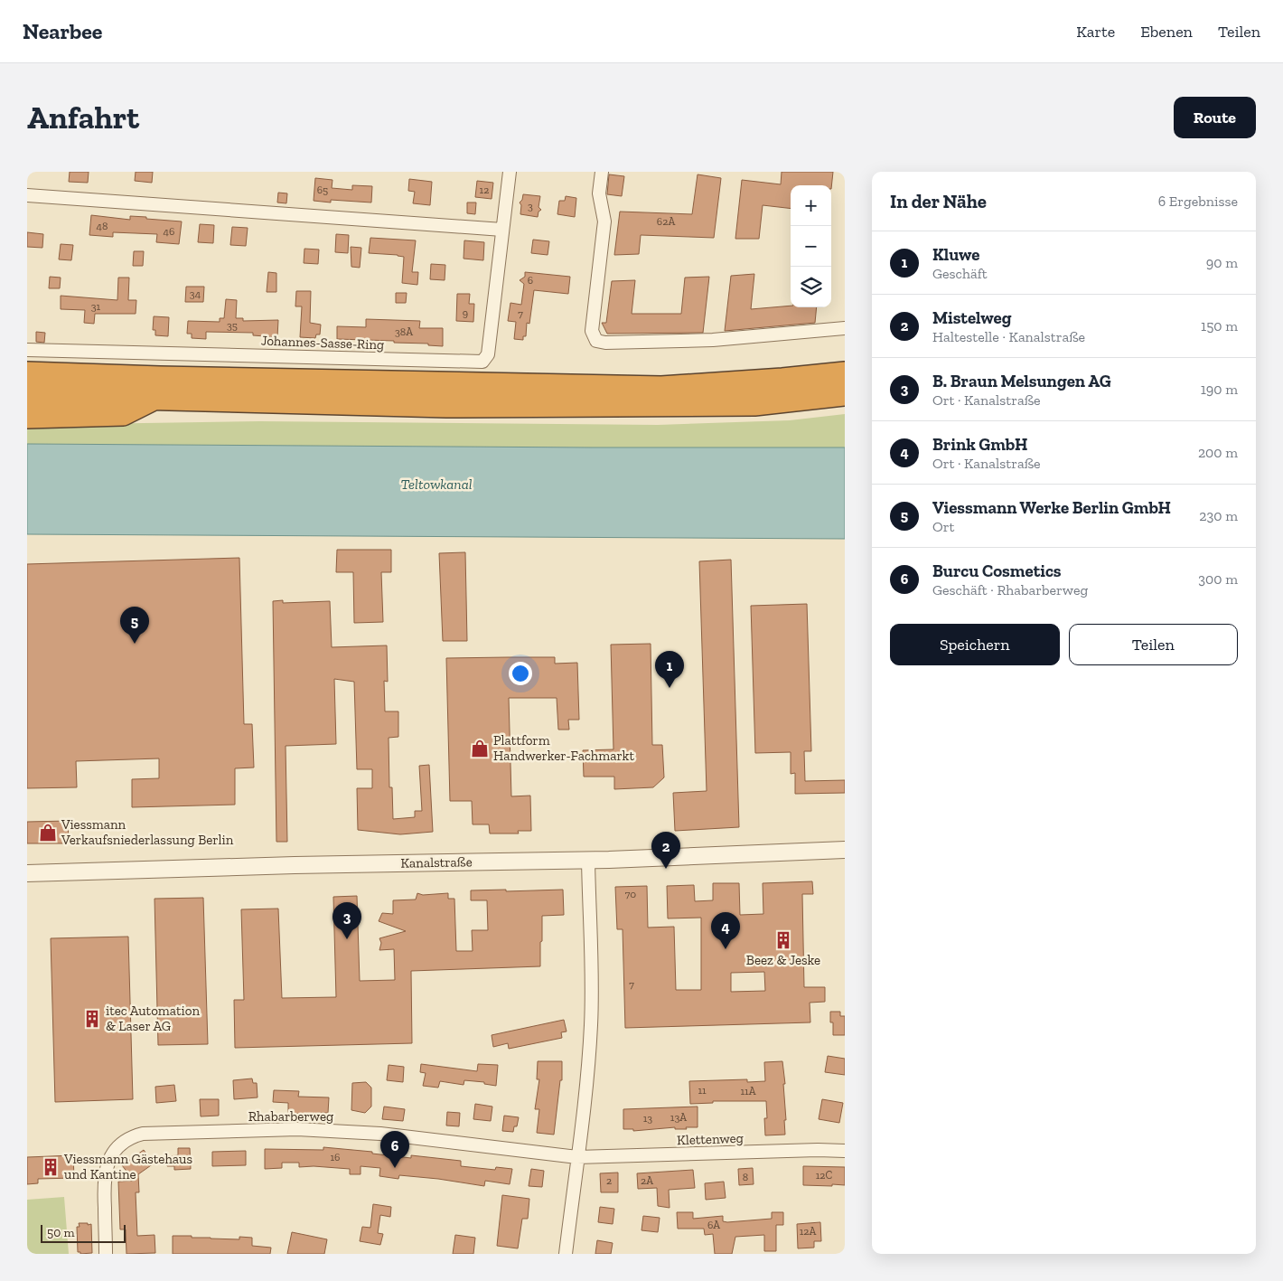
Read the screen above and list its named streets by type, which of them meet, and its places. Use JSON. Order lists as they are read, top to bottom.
{
  "streets": {
    "street": [
      "Johannes-Sasse-Ring",
      "Kanalstraße",
      "Rhabarberweg",
      "Klettenweg"
    ]
  },
  "crossings": [
    ["Rhabarberweg", "Klettenweg"]
  ],
  "water": ["Teltowkanal"],
  "places": {
    "shop": ["Plattform Handwerker-Fachmarkt", "Viessmann Verkaufsniederlassung Berlin"],
    "building": ["Beez & Jeske", "itec Automation & Laser AG", "Viessmann Gästehaus und Kantine"]
  },
  "house_numbers": [
    "65",
    "12",
    "3",
    "62A",
    "48",
    "46",
    "6",
    "34",
    "31",
    "9",
    "7",
    "35",
    "38A",
    "70",
    "7",
    "11",
    "11A",
    "13A",
    "13",
    "16",
    "12C",
    "8",
    "2",
    "2A",
    "6A",
    "12A"
  ],
  "scale_bar": "50 m",
  "page": {
    "header": "Nearbee",
    "nav": ["Karte", "Ebenen", "Teilen"],
    "buttons": [
      "Route",
      ["Speichern", "Teilen"]
    ],
    "title": "Anfahrt",
    "heading": ["In der Nähe", "6 Ergebnisse"],
    "map_buttons": ["+", "−"],
    "list": [
      {
        "mark": "1",
        "name": "Kluwe",
        "note": "Geschäft",
        "value": "90 m"
      },
      {
        "mark": "2",
        "name": "Mistelweg",
        "note": "Haltestelle · Kanalstraße",
        "value": "150 m"
      },
      {
        "mark": "3",
        "name": "B. Braun Melsungen AG",
        "note": "Ort · Kanalstraße",
        "value": "190 m"
      },
      {
        "mark": "4",
        "name": "Brink GmbH",
        "note": "Ort · Kanalstraße",
        "value": "200 m"
      },
      {
        "mark": "5",
        "name": "Viessmann Werke Berlin GmbH",
        "note": "Ort",
        "value": "230 m"
      },
      {
        "mark": "6",
        "name": "Burcu Cosmetics",
        "note": "Geschäft · Rhabarberweg",
        "value": "300 m"
      }
    ],
    "pins": [
      "5",
      "1",
      "2",
      "3",
      "4",
      "6"
    ],
    "scale": "50 m"
  }
}
